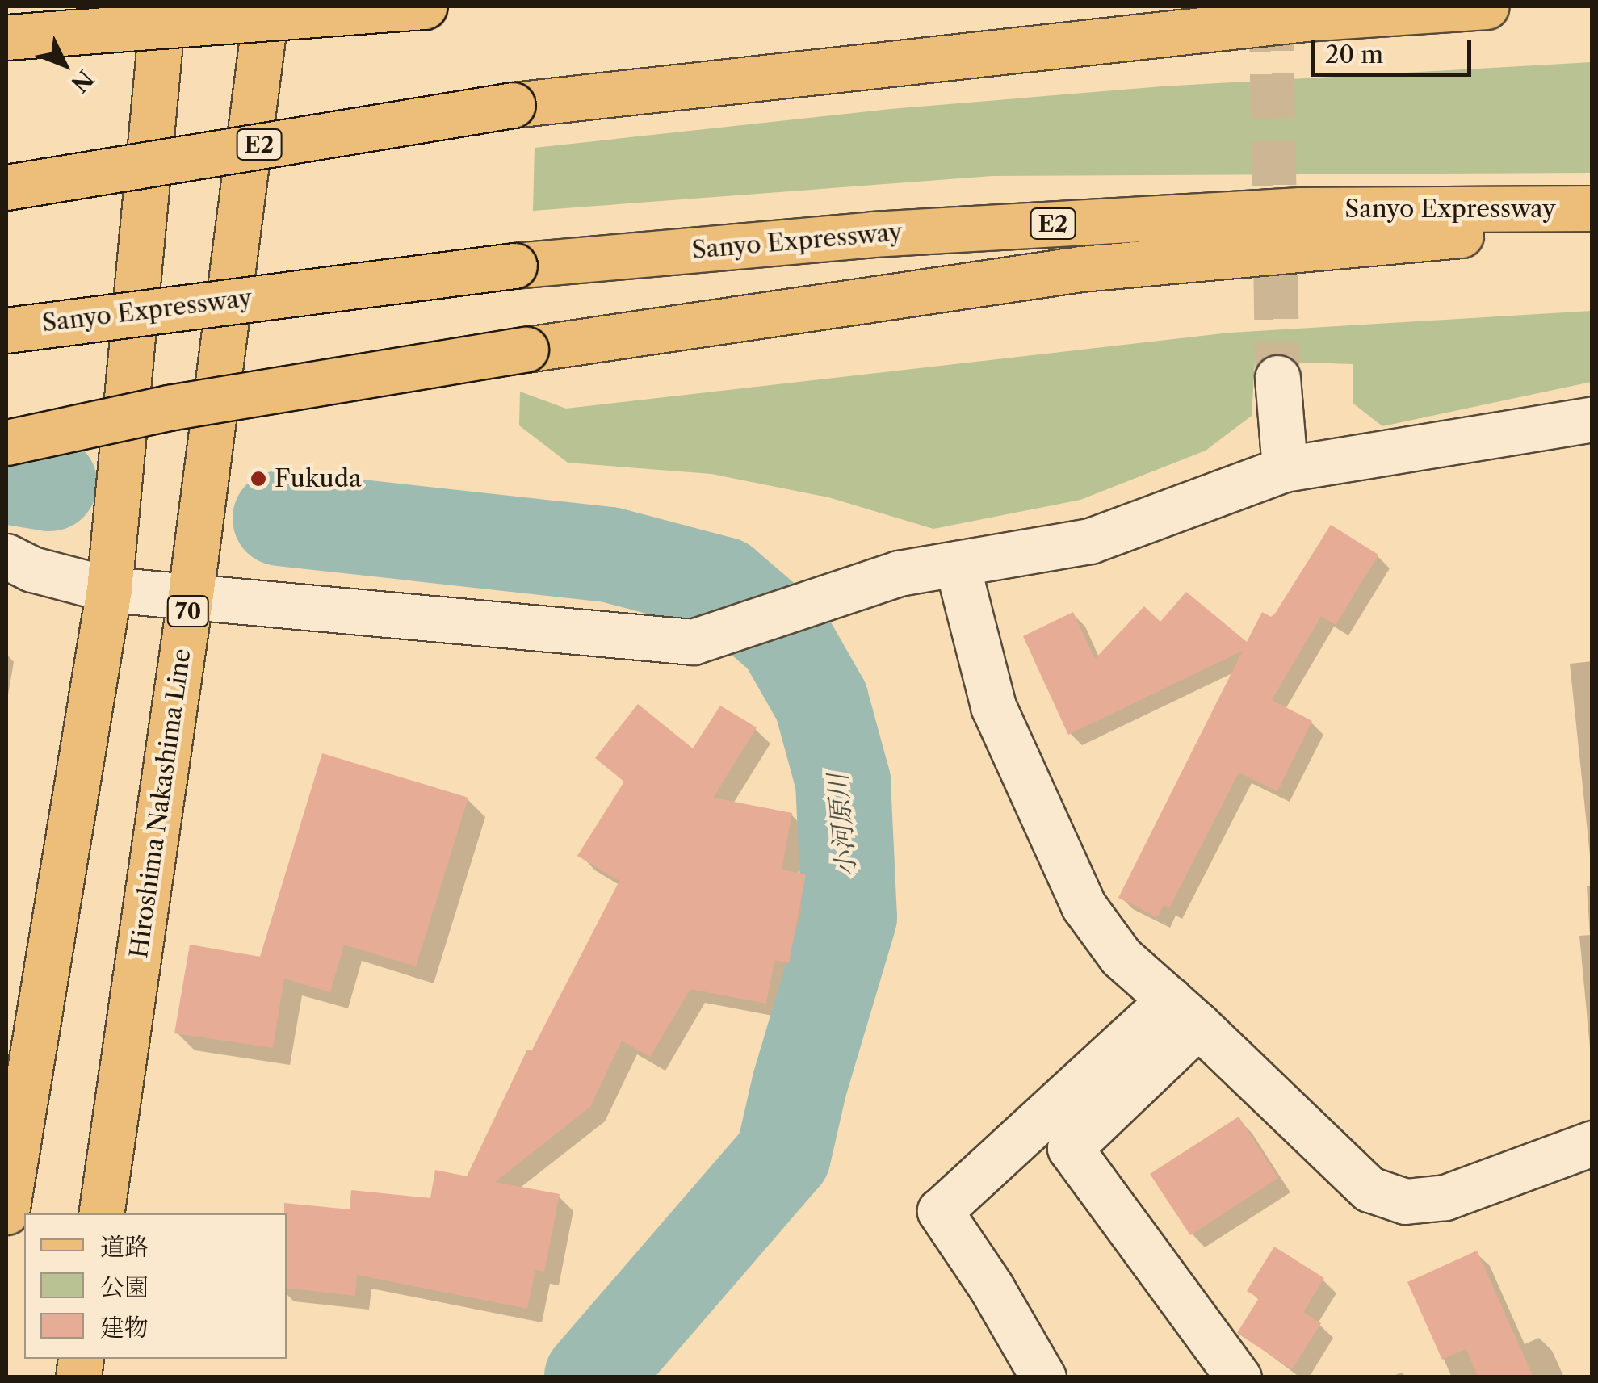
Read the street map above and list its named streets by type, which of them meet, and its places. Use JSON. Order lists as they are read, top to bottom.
{
  "streets": {
    "main road": [
      "E2",
      "Sanyo Expressway",
      "70",
      "Hiroshima Nakashima Line"
    ]
  },
  "water": ["小河原川"],
  "places": ["Fukuda"],
  "legend": ["道路", "公園", "建物"],
  "scale_bar": "20 m",
  "north": "bottom right"
}
